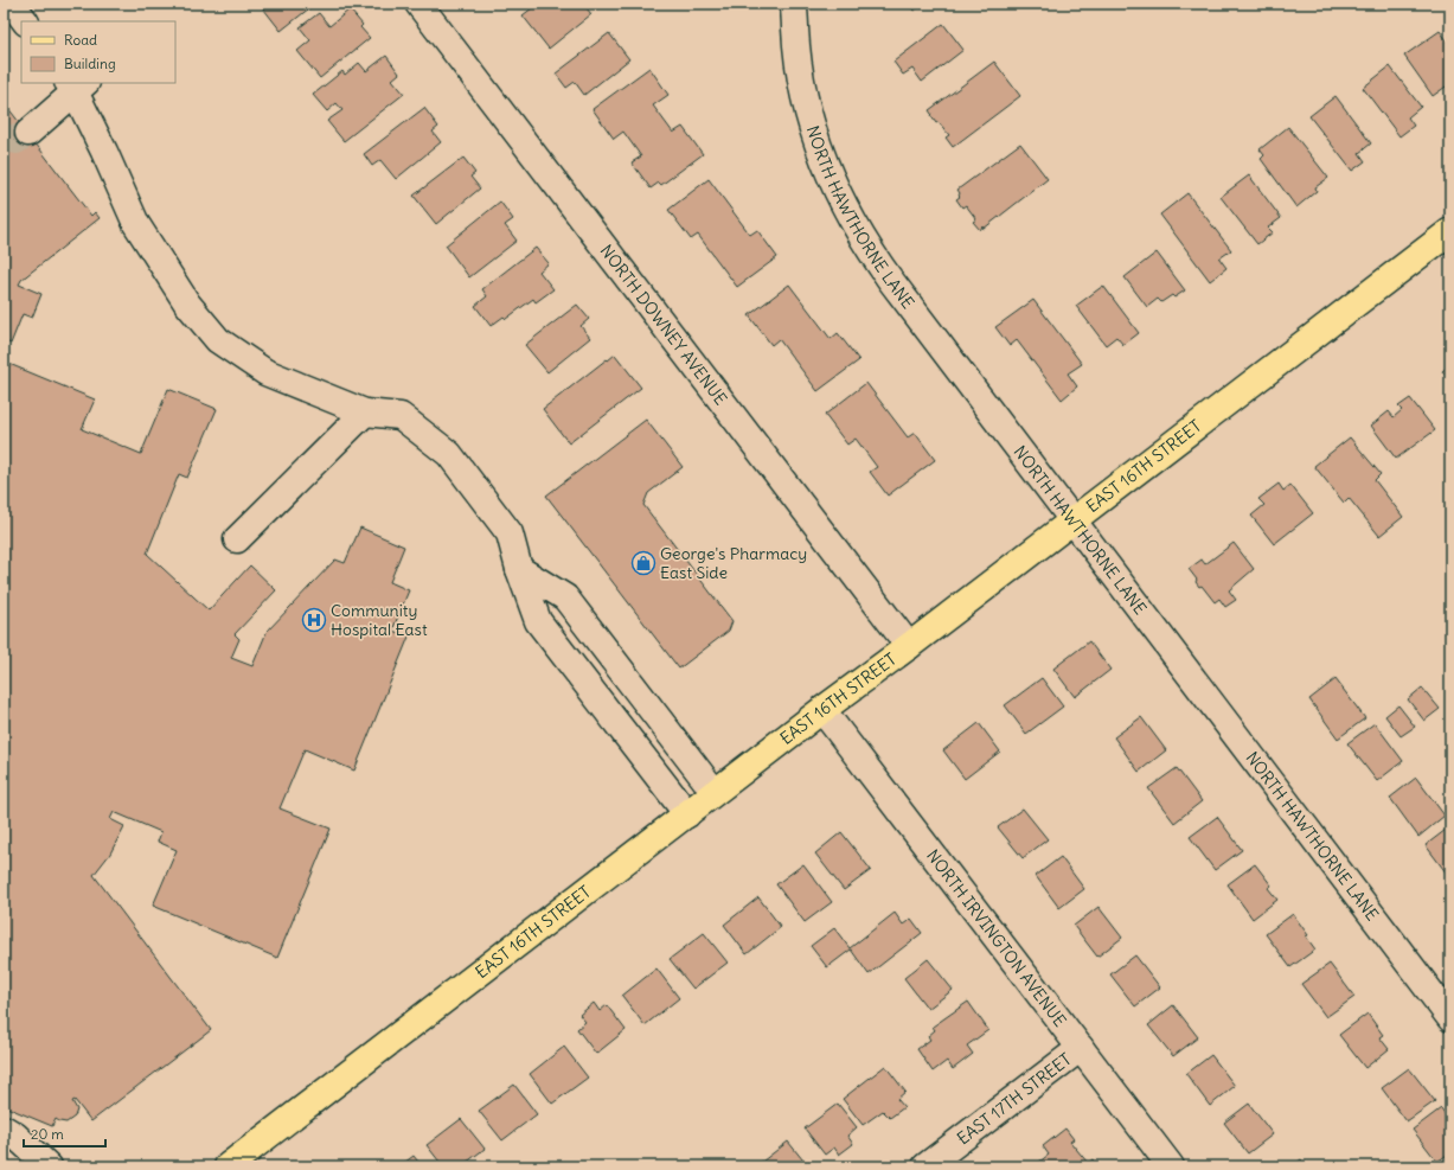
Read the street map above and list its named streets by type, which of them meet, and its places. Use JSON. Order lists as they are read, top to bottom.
{
  "streets": {
    "main road": ["EAST 16TH STREET"],
    "street": [
      "NORTH HAWTHORNE LANE",
      "NORTH DOWNEY AVENUE",
      "NORTH IRVINGTON AVENUE",
      "EAST 17TH STREET"
    ]
  },
  "crossings": [
    ["NORTH HAWTHORNE LANE", "EAST 16TH STREET"],
    ["NORTH DOWNEY AVENUE", "EAST 16TH STREET"],
    ["EAST 16TH STREET", "NORTH IRVINGTON AVENUE"],
    ["NORTH IRVINGTON AVENUE", "EAST 17TH STREET"]
  ],
  "places": {
    "shop": ["George's Pharmacy East Side"],
    "hospital": ["Community Hospital East"]
  },
  "legend": ["Road", "Building"],
  "scale_bar": "20 m"
}
